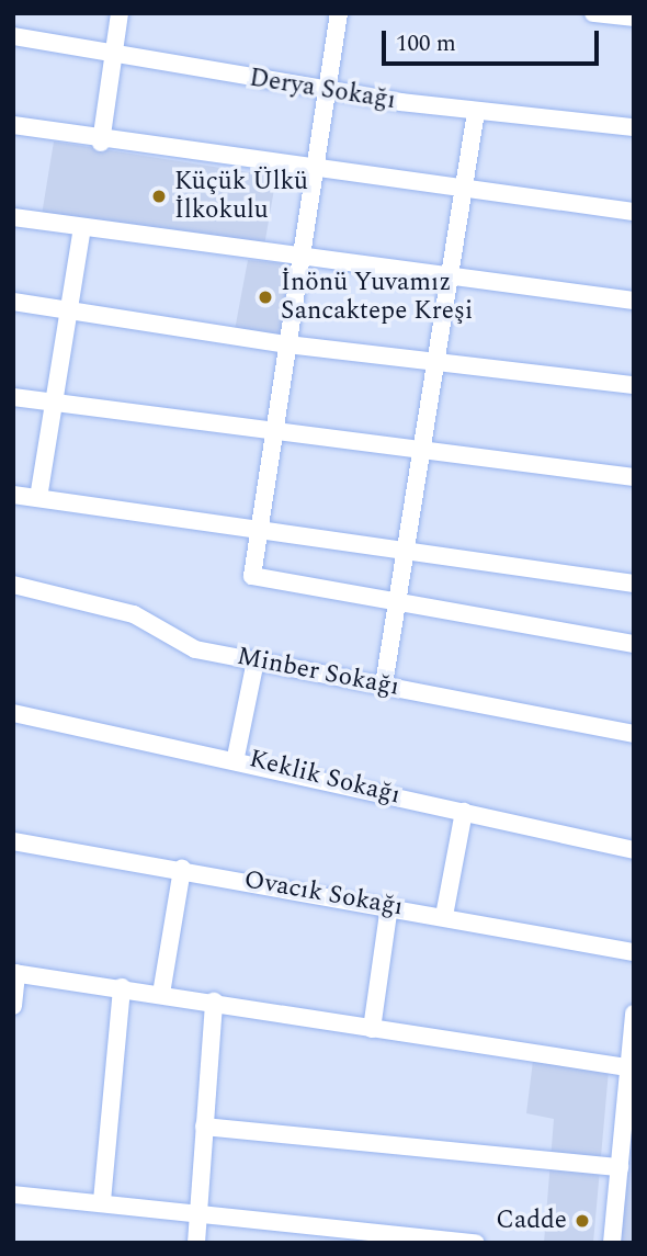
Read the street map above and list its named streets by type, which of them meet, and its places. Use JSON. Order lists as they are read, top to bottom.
{
  "streets": {
    "street": [
      "Derya Sokağı",
      "Minber Sokağı",
      "Keklik Sokağı",
      "Ovacık Sokağı"
    ]
  },
  "places": ["Küçük Ülkü İlkokulu", "İnönü Yuvamız Sancaktepe Kreşi", "Cadde"],
  "scale_bar": "100 m"
}
